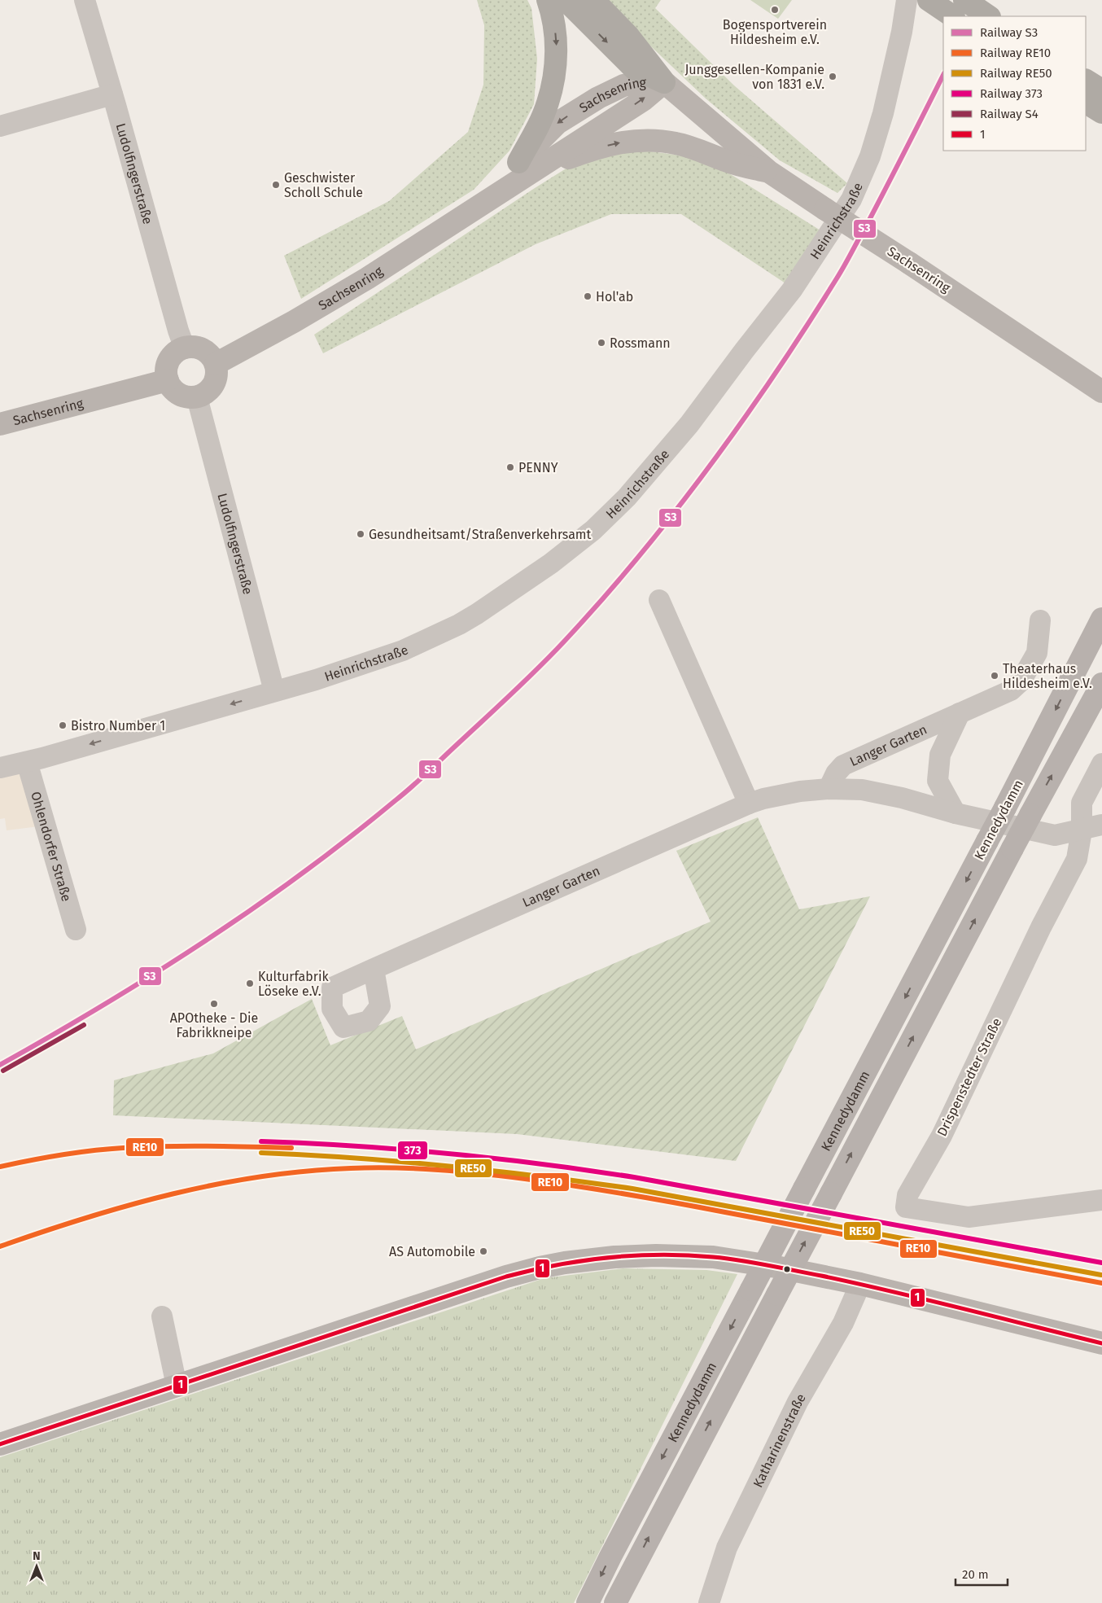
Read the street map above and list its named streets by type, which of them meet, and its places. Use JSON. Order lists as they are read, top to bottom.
{
  "streets": {
    "main road": ["Kennedydamm"],
    "street": [
      "Sachsenring",
      "Ludolfingerstraße",
      "Heinrichstraße",
      "Langer Garten",
      "Ohlendorfer Straße",
      "Drispenstedter Straße",
      "Katharinenstraße"
    ]
  },
  "crossings": [
    ["Sachsenring", "Ludolfingerstraße"],
    ["Ludolfingerstraße", "Heinrichstraße"],
    ["Heinrichstraße", "Ohlendorfer Straße"],
    ["Langer Garten", "Drispenstedter Straße"]
  ],
  "places": [
    "Bogensportverein Hildesheim e.V.",
    "Junggesellen-Kompanie von 1831 e.V.",
    "Geschwister Scholl Schule",
    "Hol'ab",
    "Rossmann",
    "PENNY",
    "Gesundheitsamt/Straßenverkehrsamt",
    "Theaterhaus Hildesheim e.V.",
    "Bistro Number 1",
    "Kulturfabrik Löseke e.V.",
    "APOtheke - Die Fabrikkneipe",
    "AS Automobile"
  ],
  "lines": [
    "rail line S3",
    "rail line S4",
    "rail line 373",
    "rail line RE10",
    "rail line RE50",
    "transit line 1"
  ],
  "legend": [
    "Railway S3",
    "Railway RE10",
    "Railway RE50",
    "Railway 373",
    "Railway S4",
    "1"
  ],
  "scale_bar": "20 m",
  "north": "top"
}
